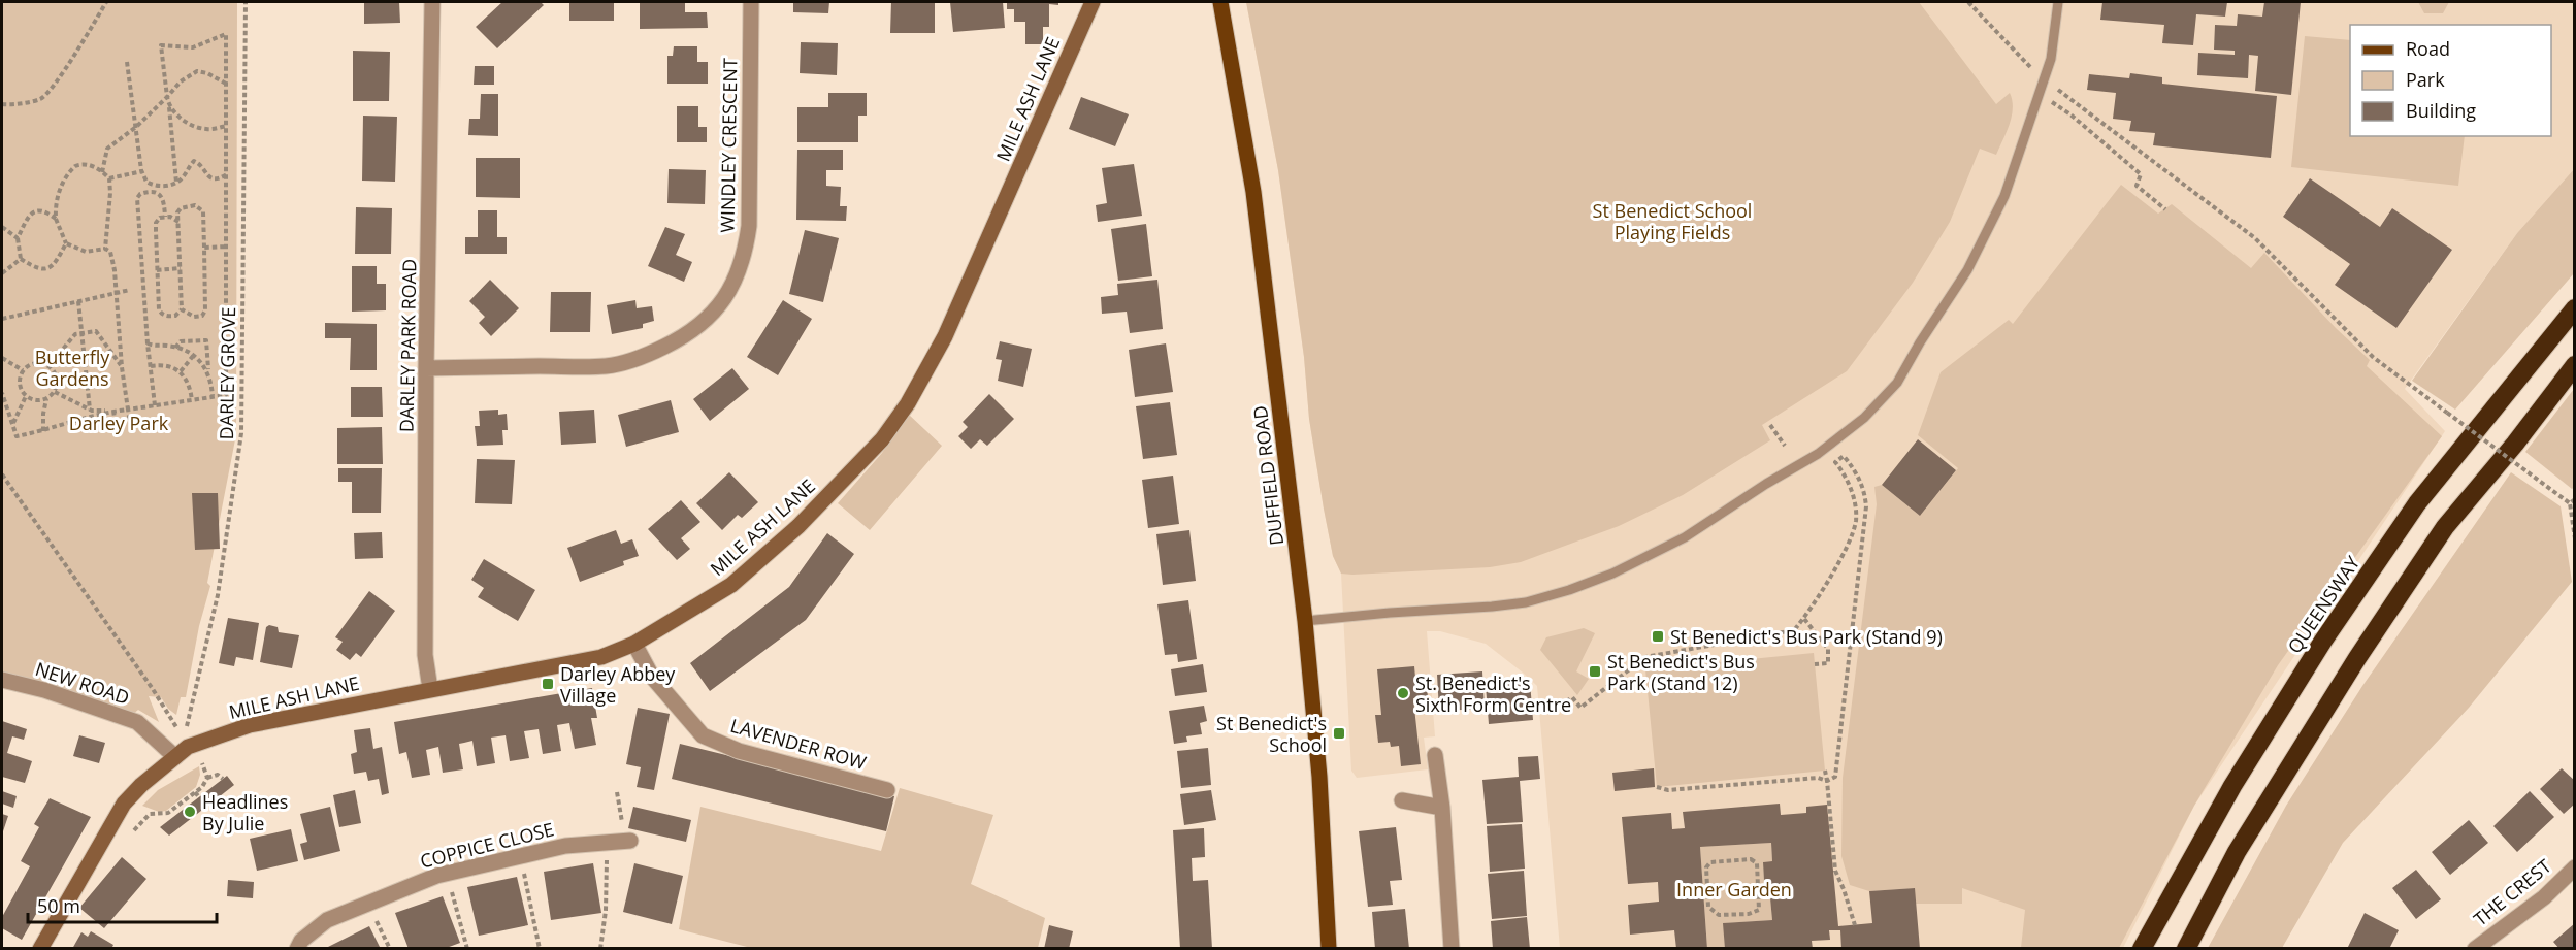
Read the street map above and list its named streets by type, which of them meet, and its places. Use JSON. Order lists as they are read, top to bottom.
{
  "streets": {
    "highway": ["QUEENSWAY"],
    "main road": ["DUFFIELD ROAD"],
    "street": [
      "MILE ASH LANE",
      "WINDLEY CRESCENT",
      "DARLEY PARK ROAD",
      "NEW ROAD",
      "LAVENDER ROW",
      "COPPICE CLOSE",
      "THE CREST"
    ],
    "path": ["DARLEY GROVE"]
  },
  "crossings": [
    ["MILE ASH LANE", "DARLEY PARK ROAD"],
    ["MILE ASH LANE", "DARLEY GROVE"],
    ["MILE ASH LANE", "NEW ROAD"],
    ["MILE ASH LANE", "LAVENDER ROW"],
    ["WINDLEY CRESCENT", "DARLEY PARK ROAD"],
    ["DARLEY GROVE", "NEW ROAD"]
  ],
  "parks": [
    "St Benedict School Playing Fields",
    "Butterfly Gardens",
    "Darley Park",
    "Inner Garden"
  ],
  "places": {
    "transit": [
      "St Benedict's Bus Park (Stand 9)",
      "St Benedict's Bus Park (Stand 12)",
      "Darley Abbey Village",
      "St Benedict's School"
    ],
    "other": ["St. Benedict's Sixth Form Centre", "Headlines By Julie"]
  },
  "legend": ["Road", "Park", "Building"],
  "scale_bar": "50 m"
}
